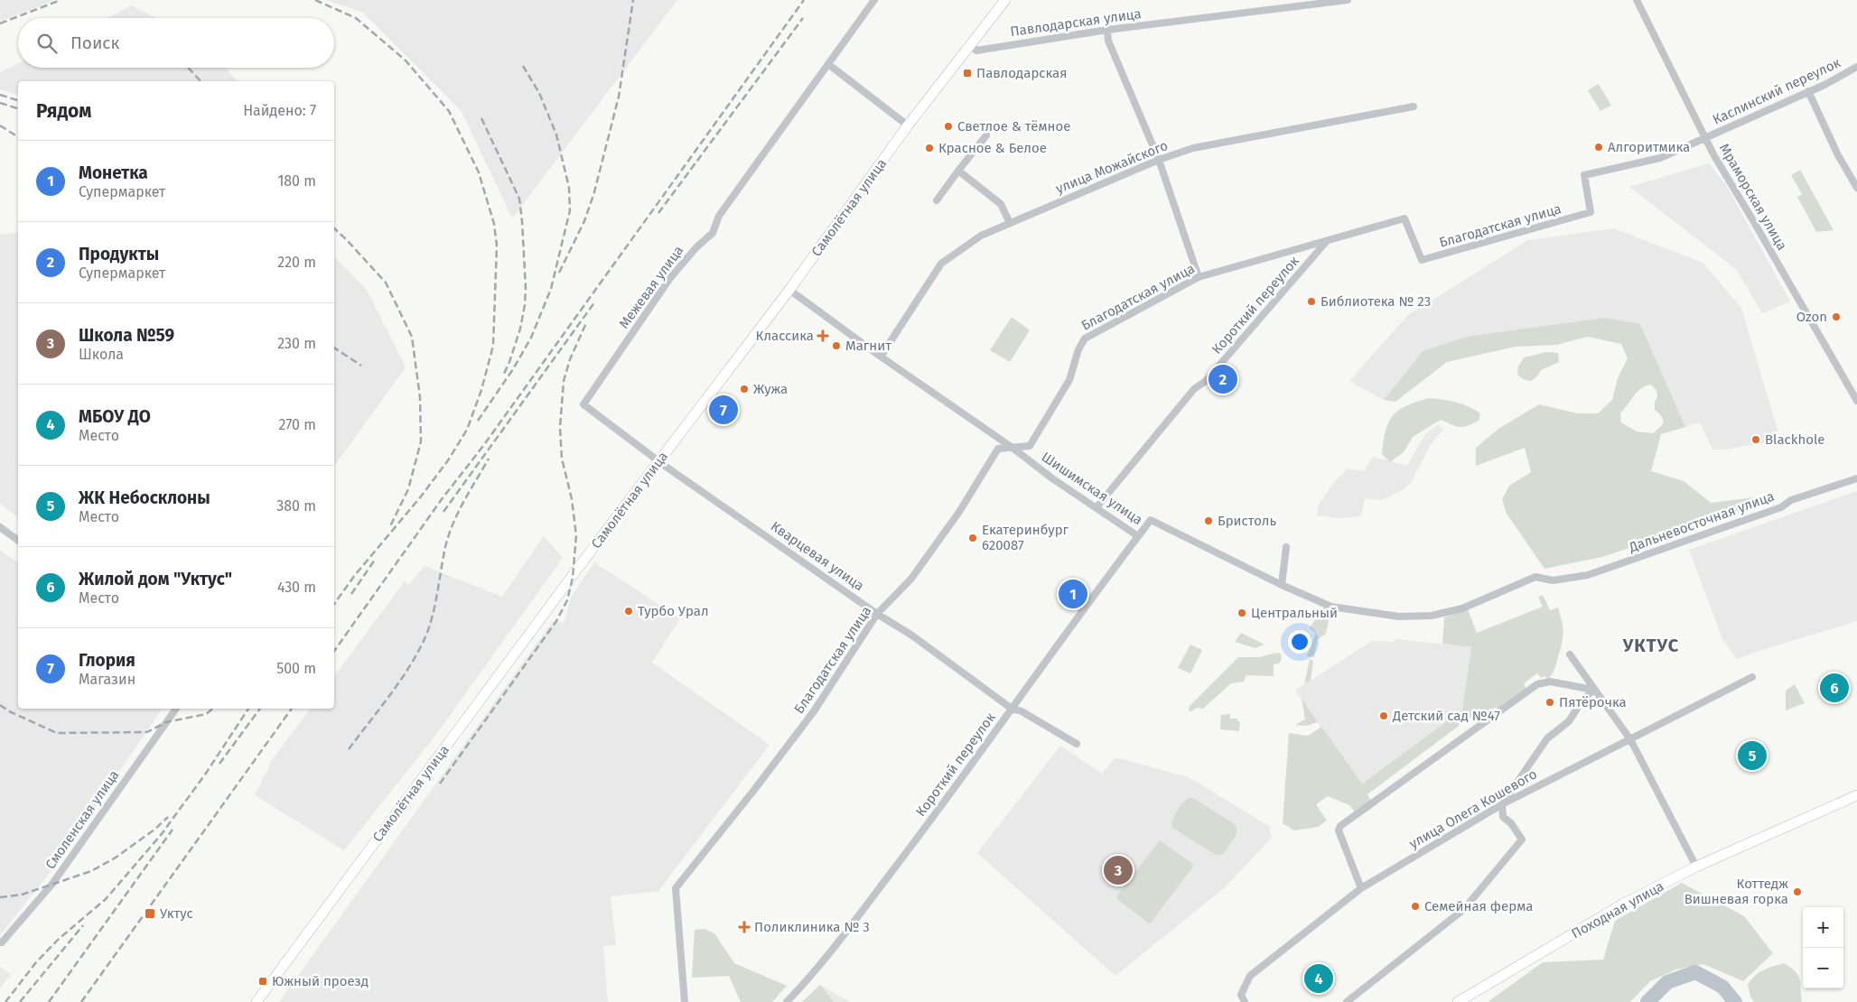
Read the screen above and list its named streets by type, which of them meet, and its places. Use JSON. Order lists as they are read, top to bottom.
{
  "streets": {
    "main road": ["Самолётная улица", "Походная улица"],
    "street": [
      "Павлодарская улица",
      "Каслинский переулок",
      "улица Можайского",
      "Мраморская улица",
      "Благодатская улица",
      "Межевая улица",
      "Короткий переулок",
      "Шишимская улица",
      "Дальневосточная улица",
      "Кварцевая улица",
      "улица Олега Кошевого",
      "Смоленская улица"
    ]
  },
  "crossings": [
    ["Павлодарская улица", "Самолётная улица"],
    ["Каслинский переулок", "Мраморская улица"],
    ["Каслинский переулок", "Благодатская улица"],
    ["улица Можайского", "Шишимская улица"],
    ["Мраморская улица", "Благодатская улица"],
    ["Самолётная улица", "Межевая улица"],
    ["Самолётная улица", "Шишимская улица"],
    ["Самолётная улица", "Кварцевая улица"],
    ["Благодатская улица", "Короткий переулок"],
    ["Благодатская улица", "Шишимская улица"],
    ["Благодатская улица", "Кварцевая улица"],
    ["Межевая улица", "Кварцевая улица"],
    ["Короткий переулок", "Шишимская улица"],
    ["Короткий переулок", "Кварцевая улица"],
    ["Шишимская улица", "Дальневосточная улица"]
  ],
  "districts": ["УКТУС"],
  "places": {
    "transit": ["Павлодарская", "Уктус", "Южный проезд"],
    "other": [
      "Светлое & тёмное",
      "Алгоритмика",
      "Красное & Белое",
      "Библиотека № 23",
      "Ozon",
      "Магнит",
      "Жужа",
      "Blackhole",
      "Бристоль",
      "Екатеринбург 620087",
      "Турбо Урал",
      "Центральный",
      "Пятёрочка",
      "Детский сад №47",
      "Коттедж Вишневая горка",
      "Семейная ферма"
    ],
    "health": ["Классика", "Поликлиника № 3"]
  },
  "page": {
    "search": "Поиск",
    "heading": ["Рядом", "Найдено: 7"],
    "list": [
      {
        "mark": "1",
        "name": "Монетка",
        "note": "Супермаркет",
        "value": "180 m"
      },
      {
        "mark": "2",
        "name": "Продукты",
        "note": "Супермаркет",
        "value": "220 m"
      },
      {
        "mark": "3",
        "name": "Школа №59",
        "note": "Школа",
        "value": "230 m"
      },
      {
        "mark": "4",
        "name": "МБОУ ДО",
        "note": "Место",
        "value": "270 m"
      },
      {
        "mark": "5",
        "name": "ЖК Небосклоны",
        "note": "Место",
        "value": "380 m"
      },
      {
        "mark": "6",
        "name": "Жилой дом \"Уктус\"",
        "note": "Место",
        "value": "430 m"
      },
      {
        "mark": "7",
        "name": "Глория",
        "note": "Магазин",
        "value": "500 m"
      }
    ],
    "pins": [
      "2",
      "7",
      "1",
      "6",
      "5",
      "3",
      "4"
    ],
    "map_buttons": ["+", "−"]
  }
}
